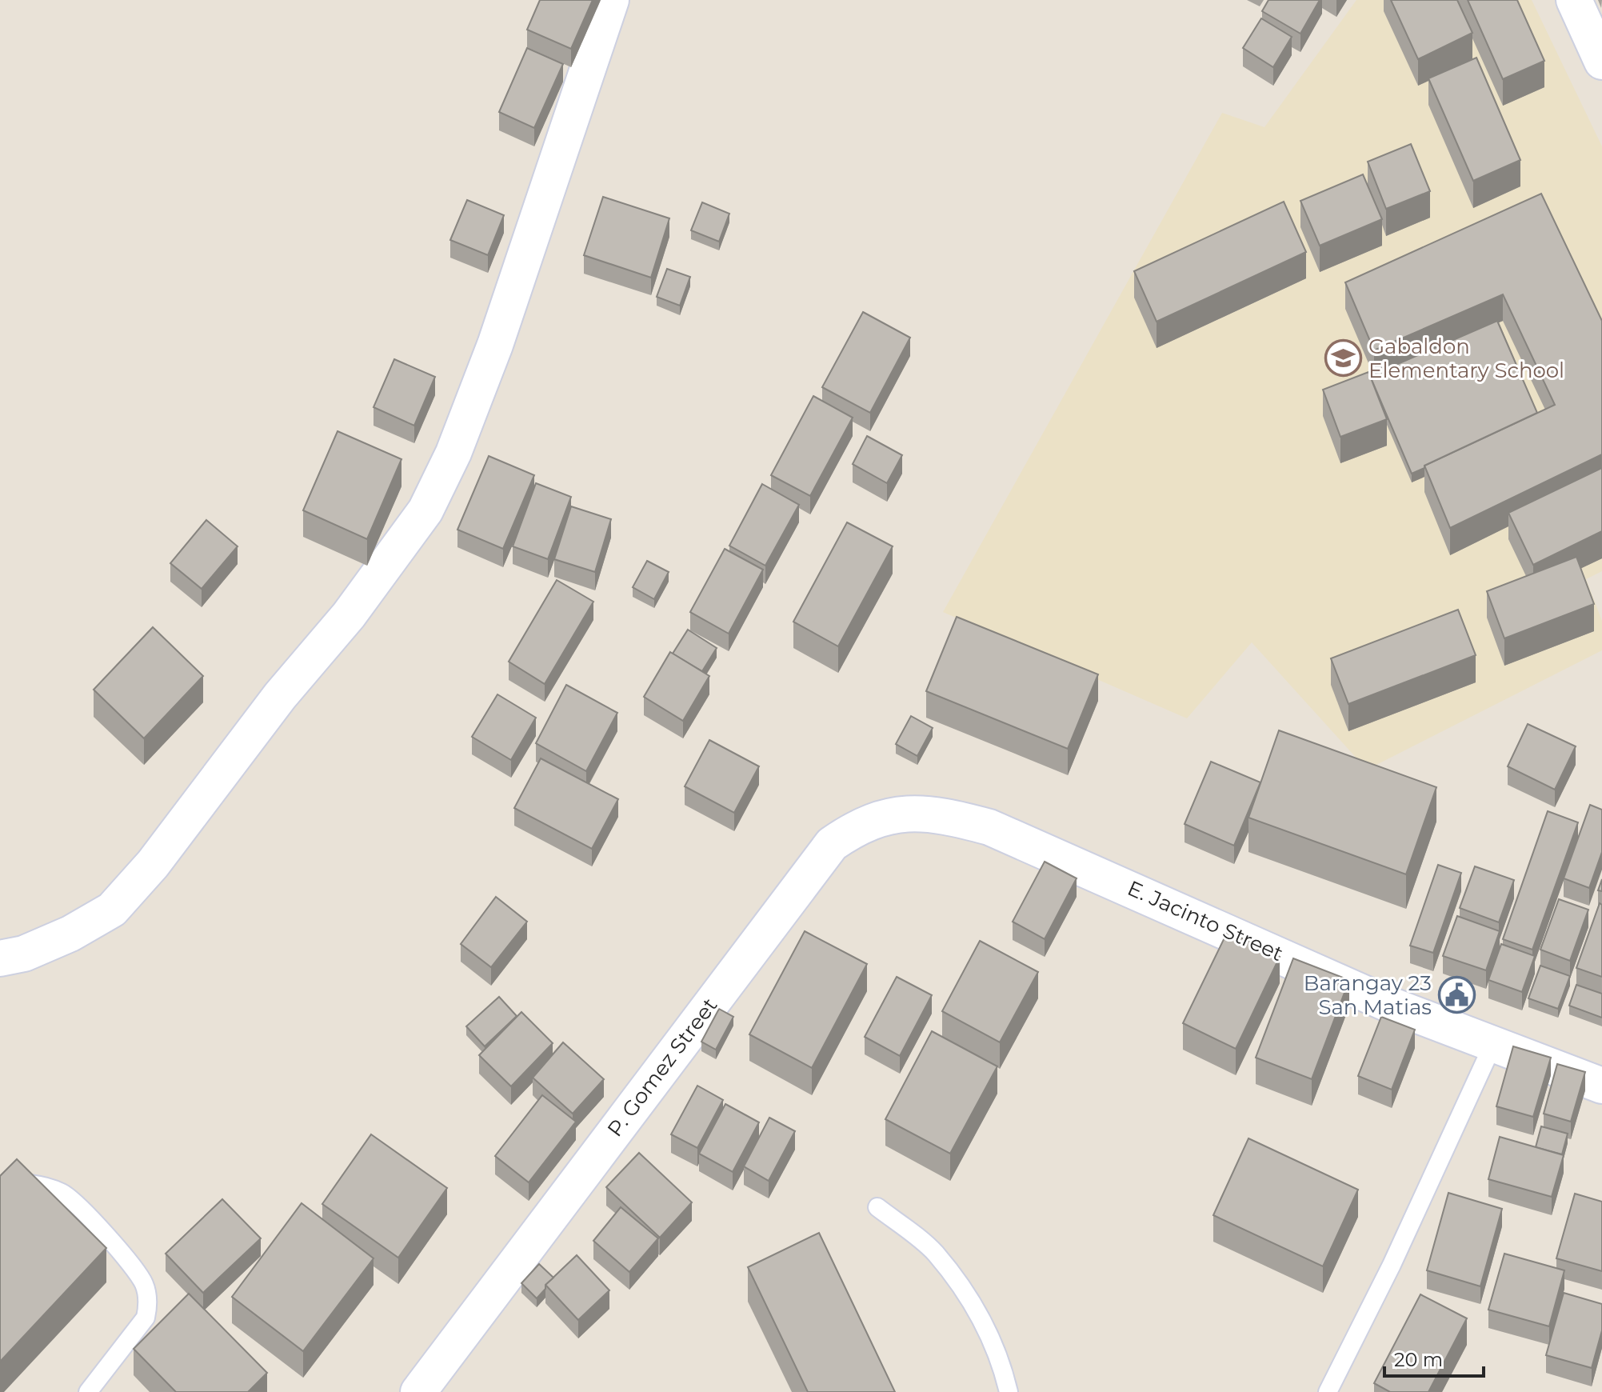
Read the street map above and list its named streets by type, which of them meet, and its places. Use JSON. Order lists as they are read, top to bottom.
{
  "streets": {
    "main road": ["E. Jacinto Street", "P. Gomez Street"]
  },
  "crossings": [
    ["E. Jacinto Street", "P. Gomez Street"]
  ],
  "places": {
    "school or university": ["Gabaldon Elementary School"],
    "public building": ["Barangay 23 San Matias"]
  },
  "scale_bar": "20 m"
}
